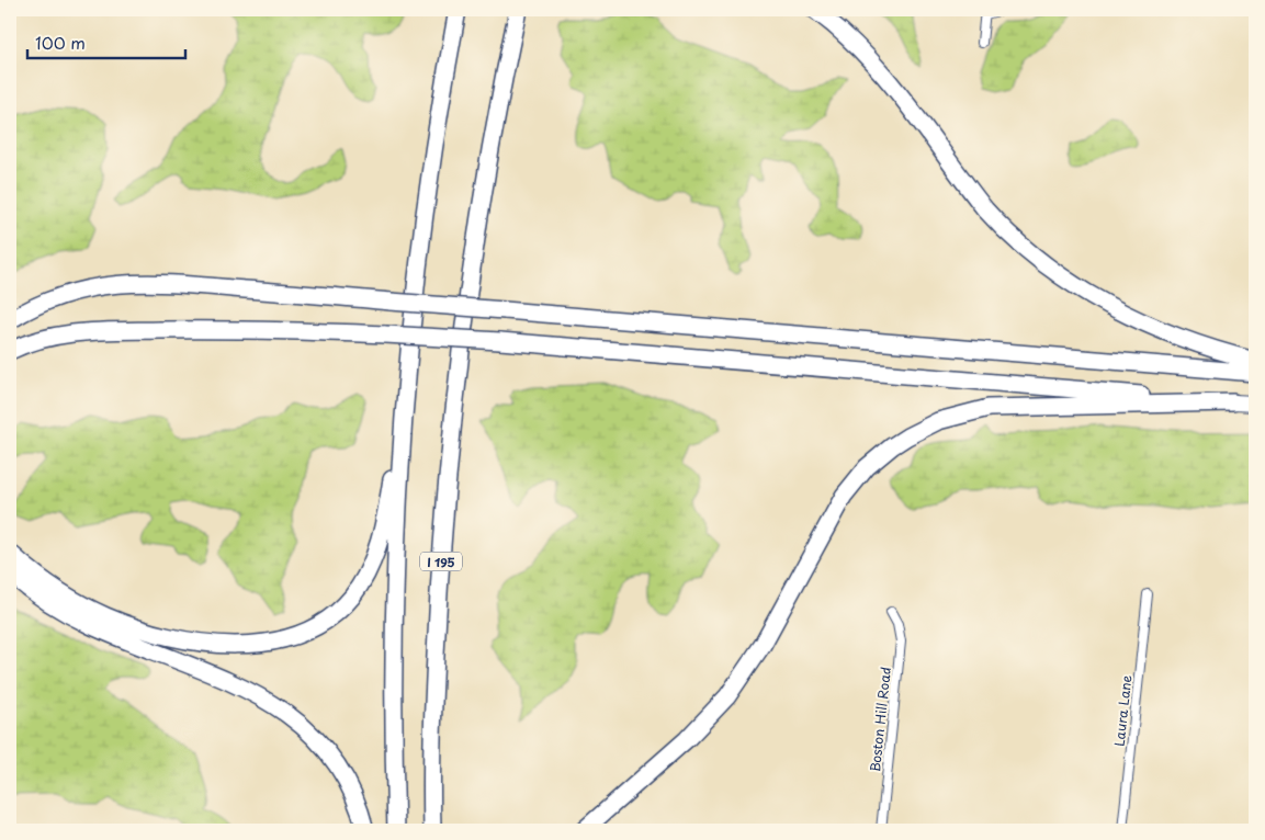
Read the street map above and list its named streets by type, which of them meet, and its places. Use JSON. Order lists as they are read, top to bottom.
{
  "streets": {
    "highway": ["I 195"],
    "street": ["Laura Lane", "Boston Hill Road"]
  },
  "scale_bar": "100 m"
}
